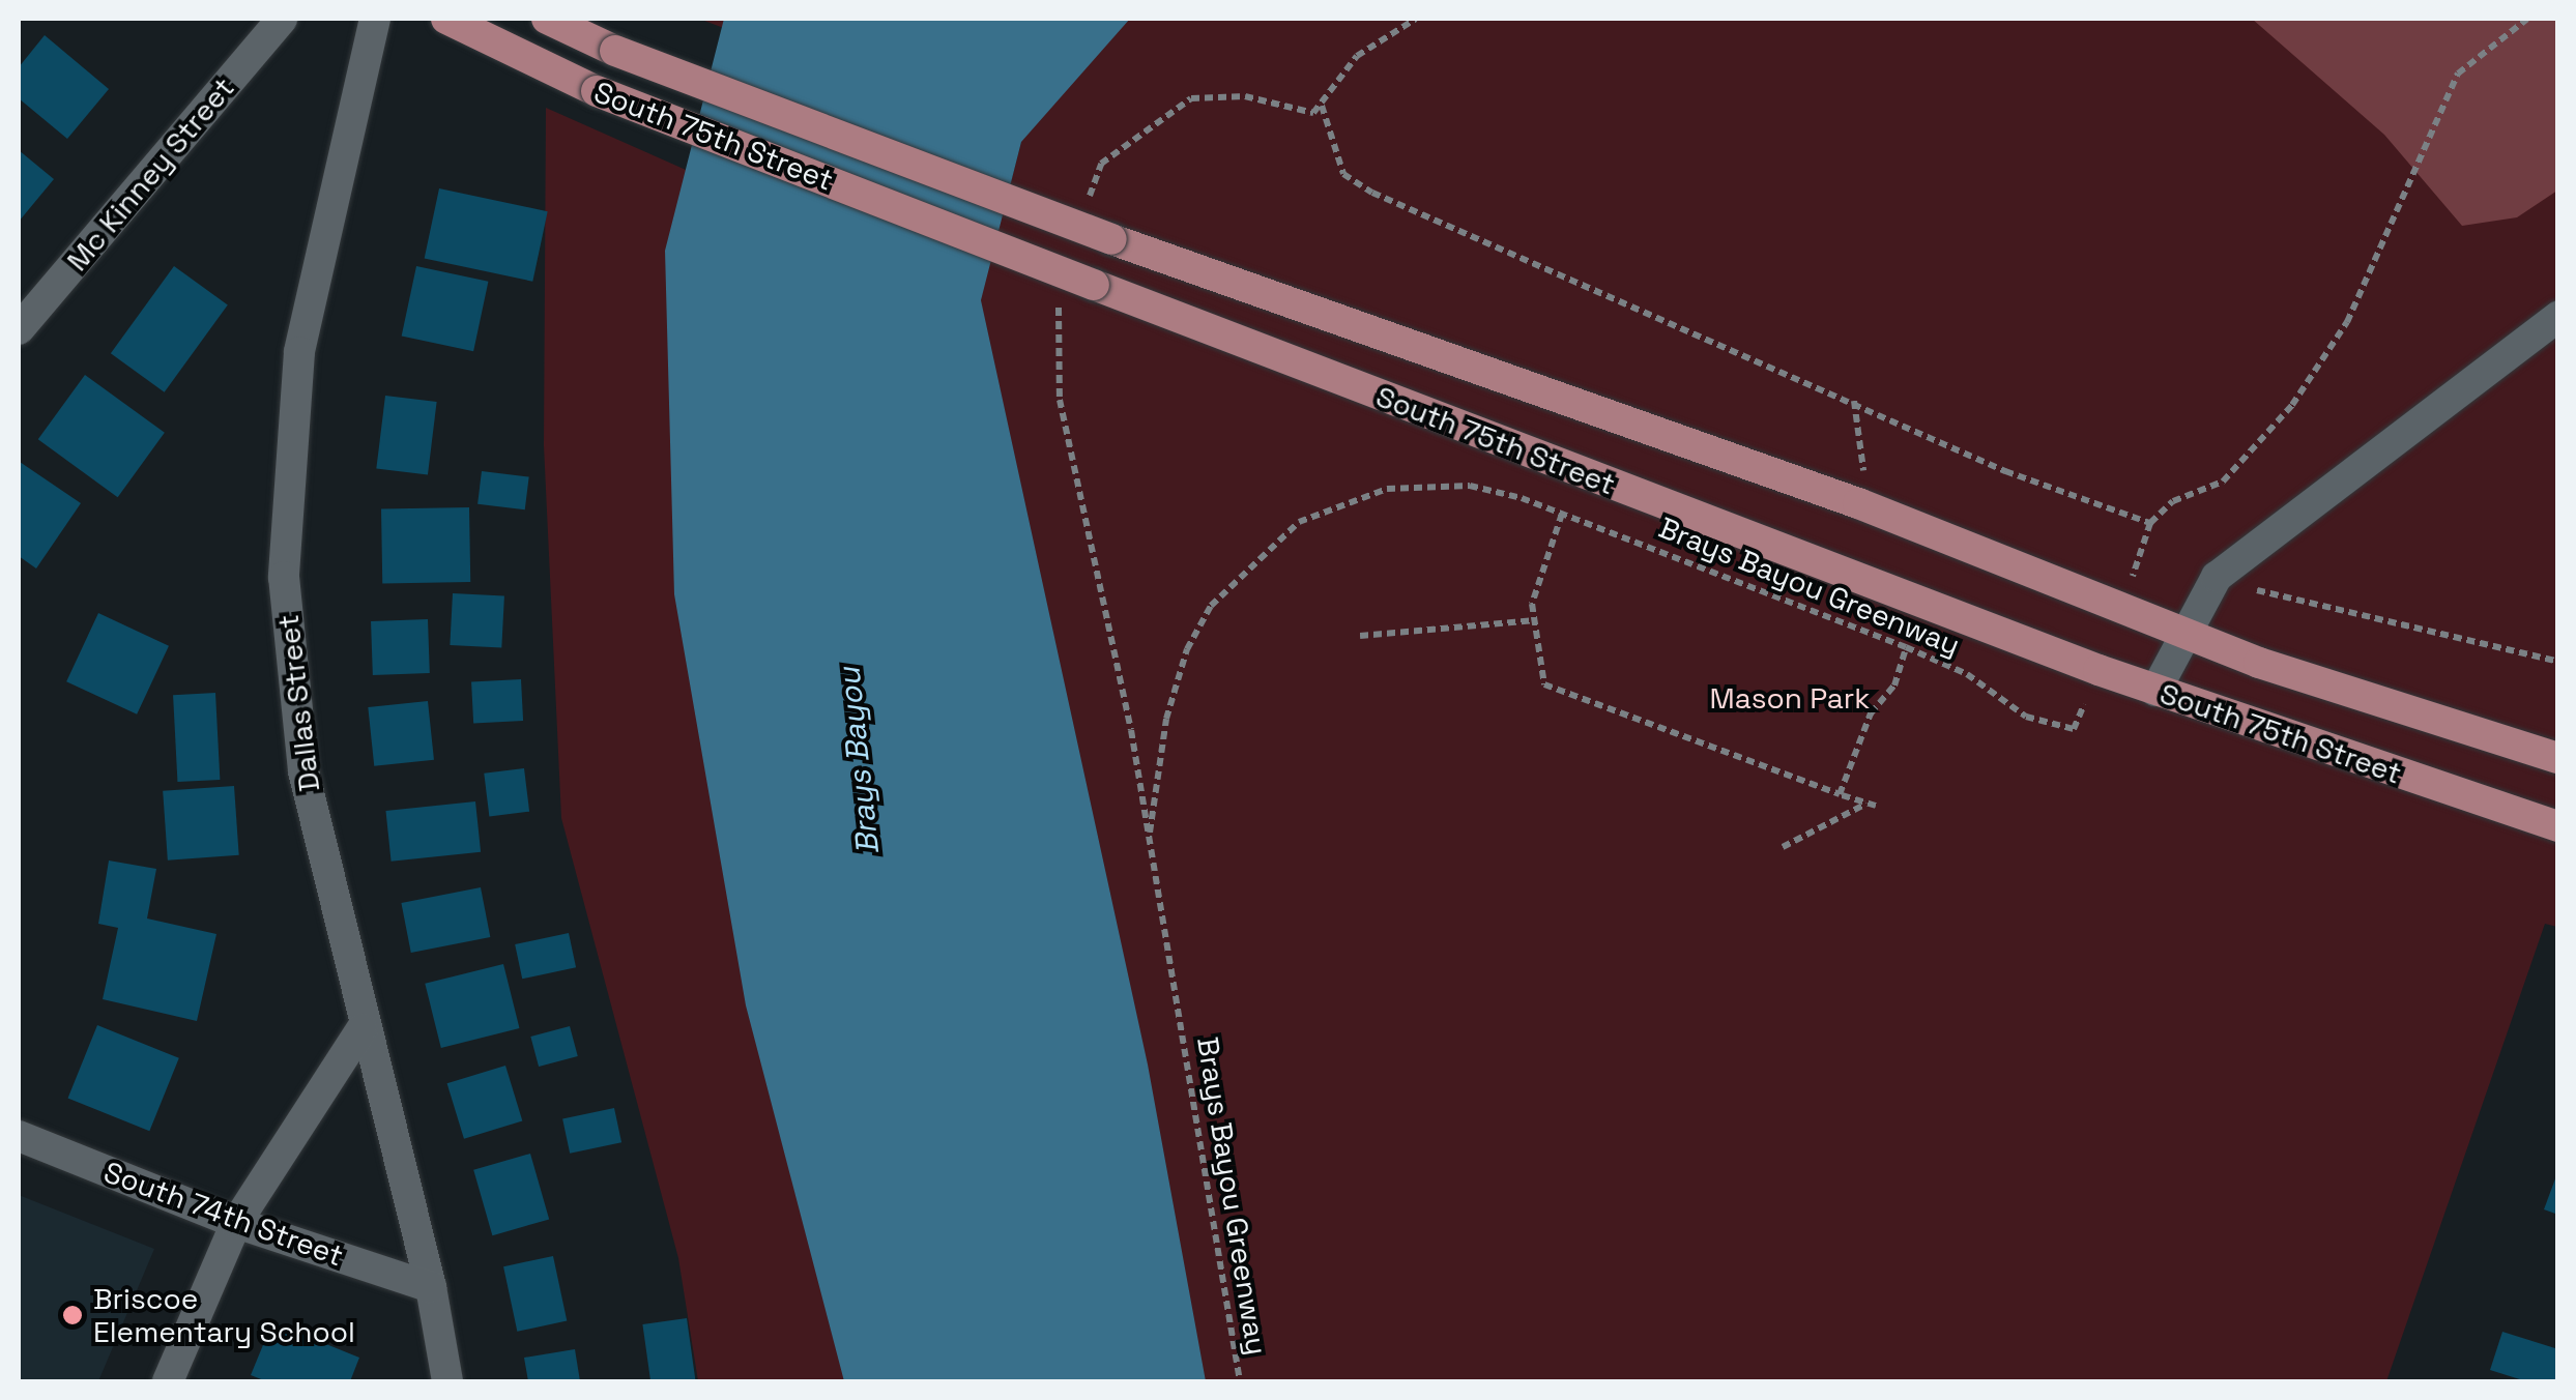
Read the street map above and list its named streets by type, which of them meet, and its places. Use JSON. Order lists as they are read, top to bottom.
{
  "streets": {
    "main road": ["South 75th Street"],
    "street": ["Mc Kinney Street", "Dallas Street", "South 74th Street"],
    "path": ["Brays Bayou Greenway"]
  },
  "crossings": [
    ["Dallas Street", "South 74th Street"]
  ],
  "water": ["Brays Bayou"],
  "parks": ["Mason Park"],
  "places": ["Briscoe Elementary School"]
}
